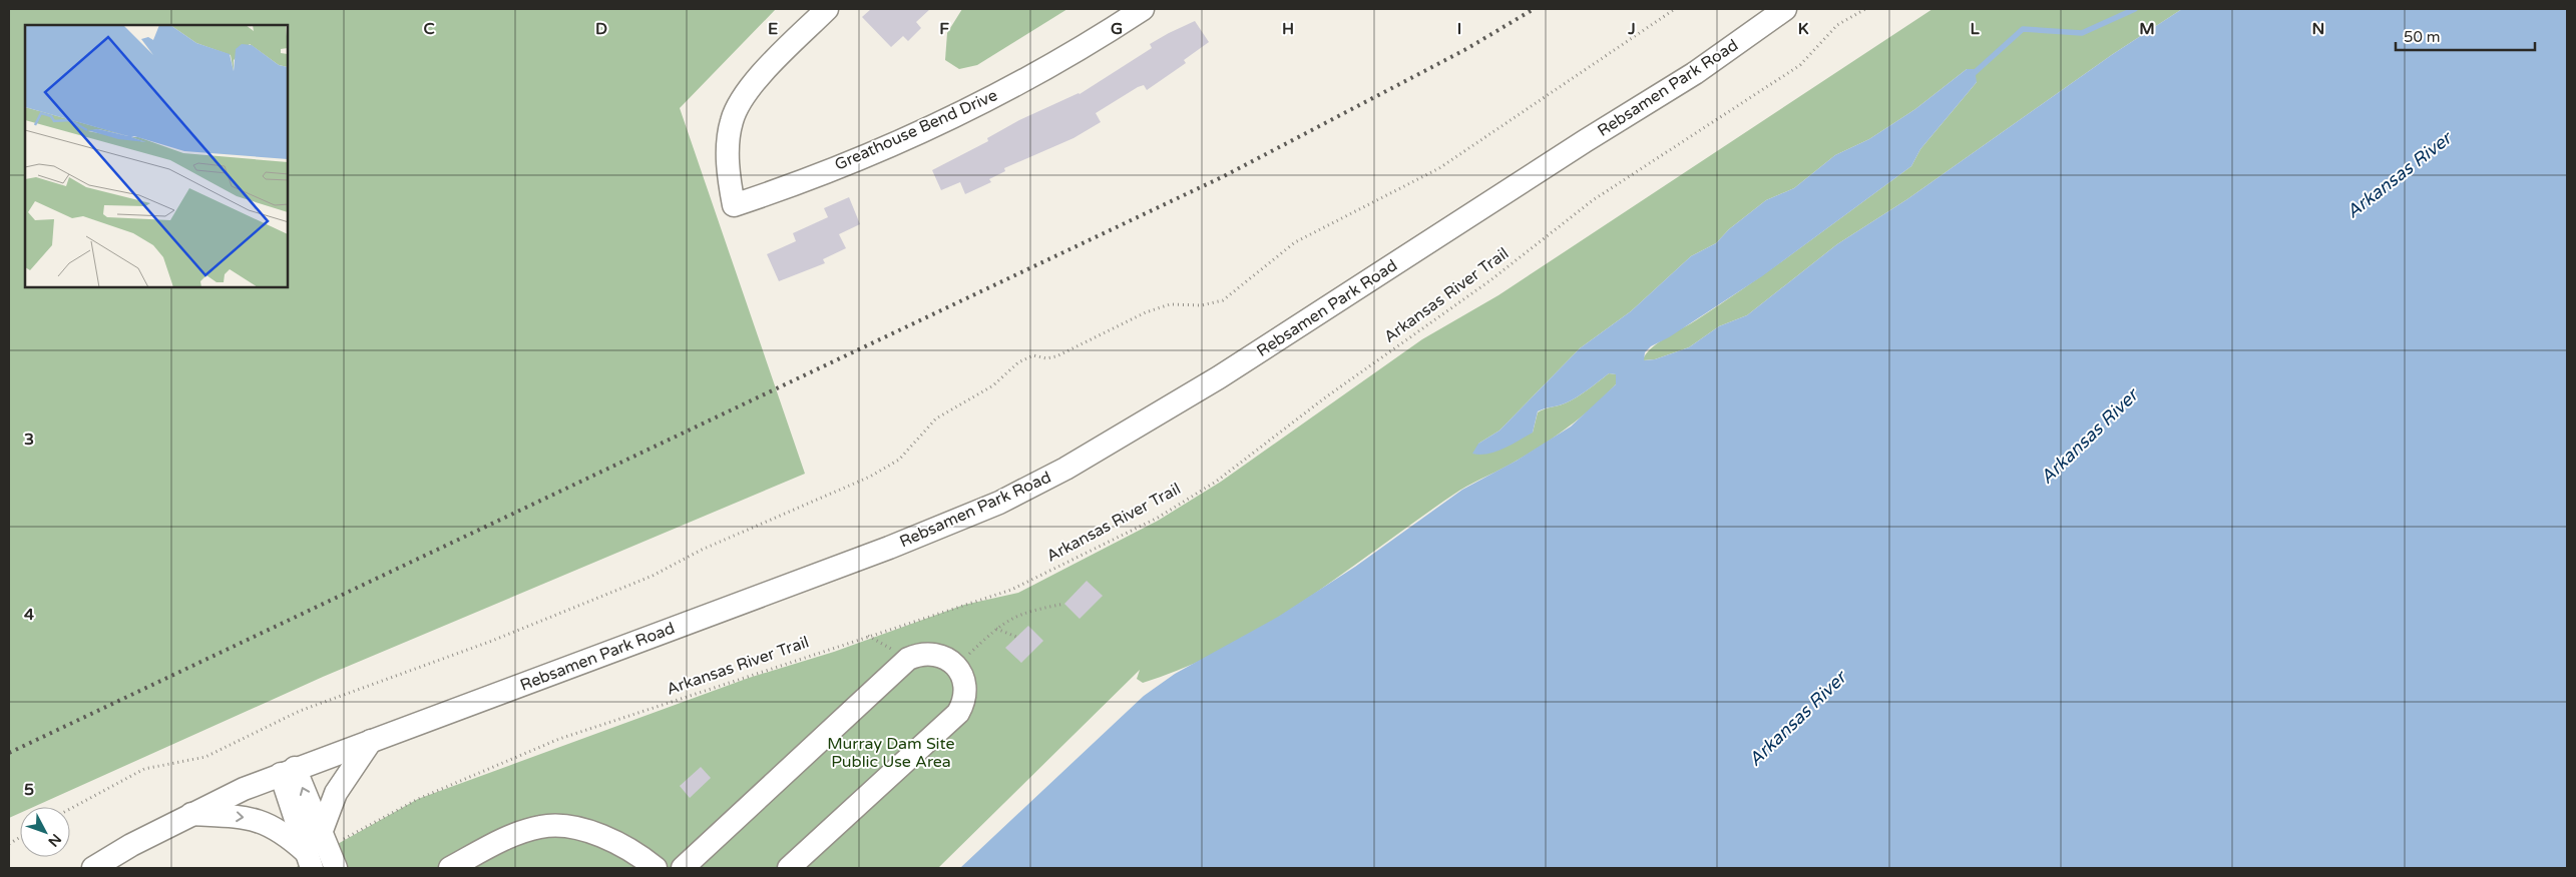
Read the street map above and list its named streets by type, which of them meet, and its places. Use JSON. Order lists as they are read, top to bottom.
{
  "streets": {
    "street": ["Rebsamen Park Road", "Greathouse Bend Drive"],
    "path": ["Arkansas River Trail"]
  },
  "water": ["Arkansas River"],
  "parks": ["Murray Dam Site Public Use Area"],
  "scale_bar": "50 m",
  "north": "bottom right",
  "grid": {
    "columns": [
      "C",
      "D",
      "E",
      "F",
      "G",
      "H",
      "I",
      "J",
      "K",
      "L",
      "M",
      "N"
    ],
    "rows": ["3", "4", "5"]
  }
}
